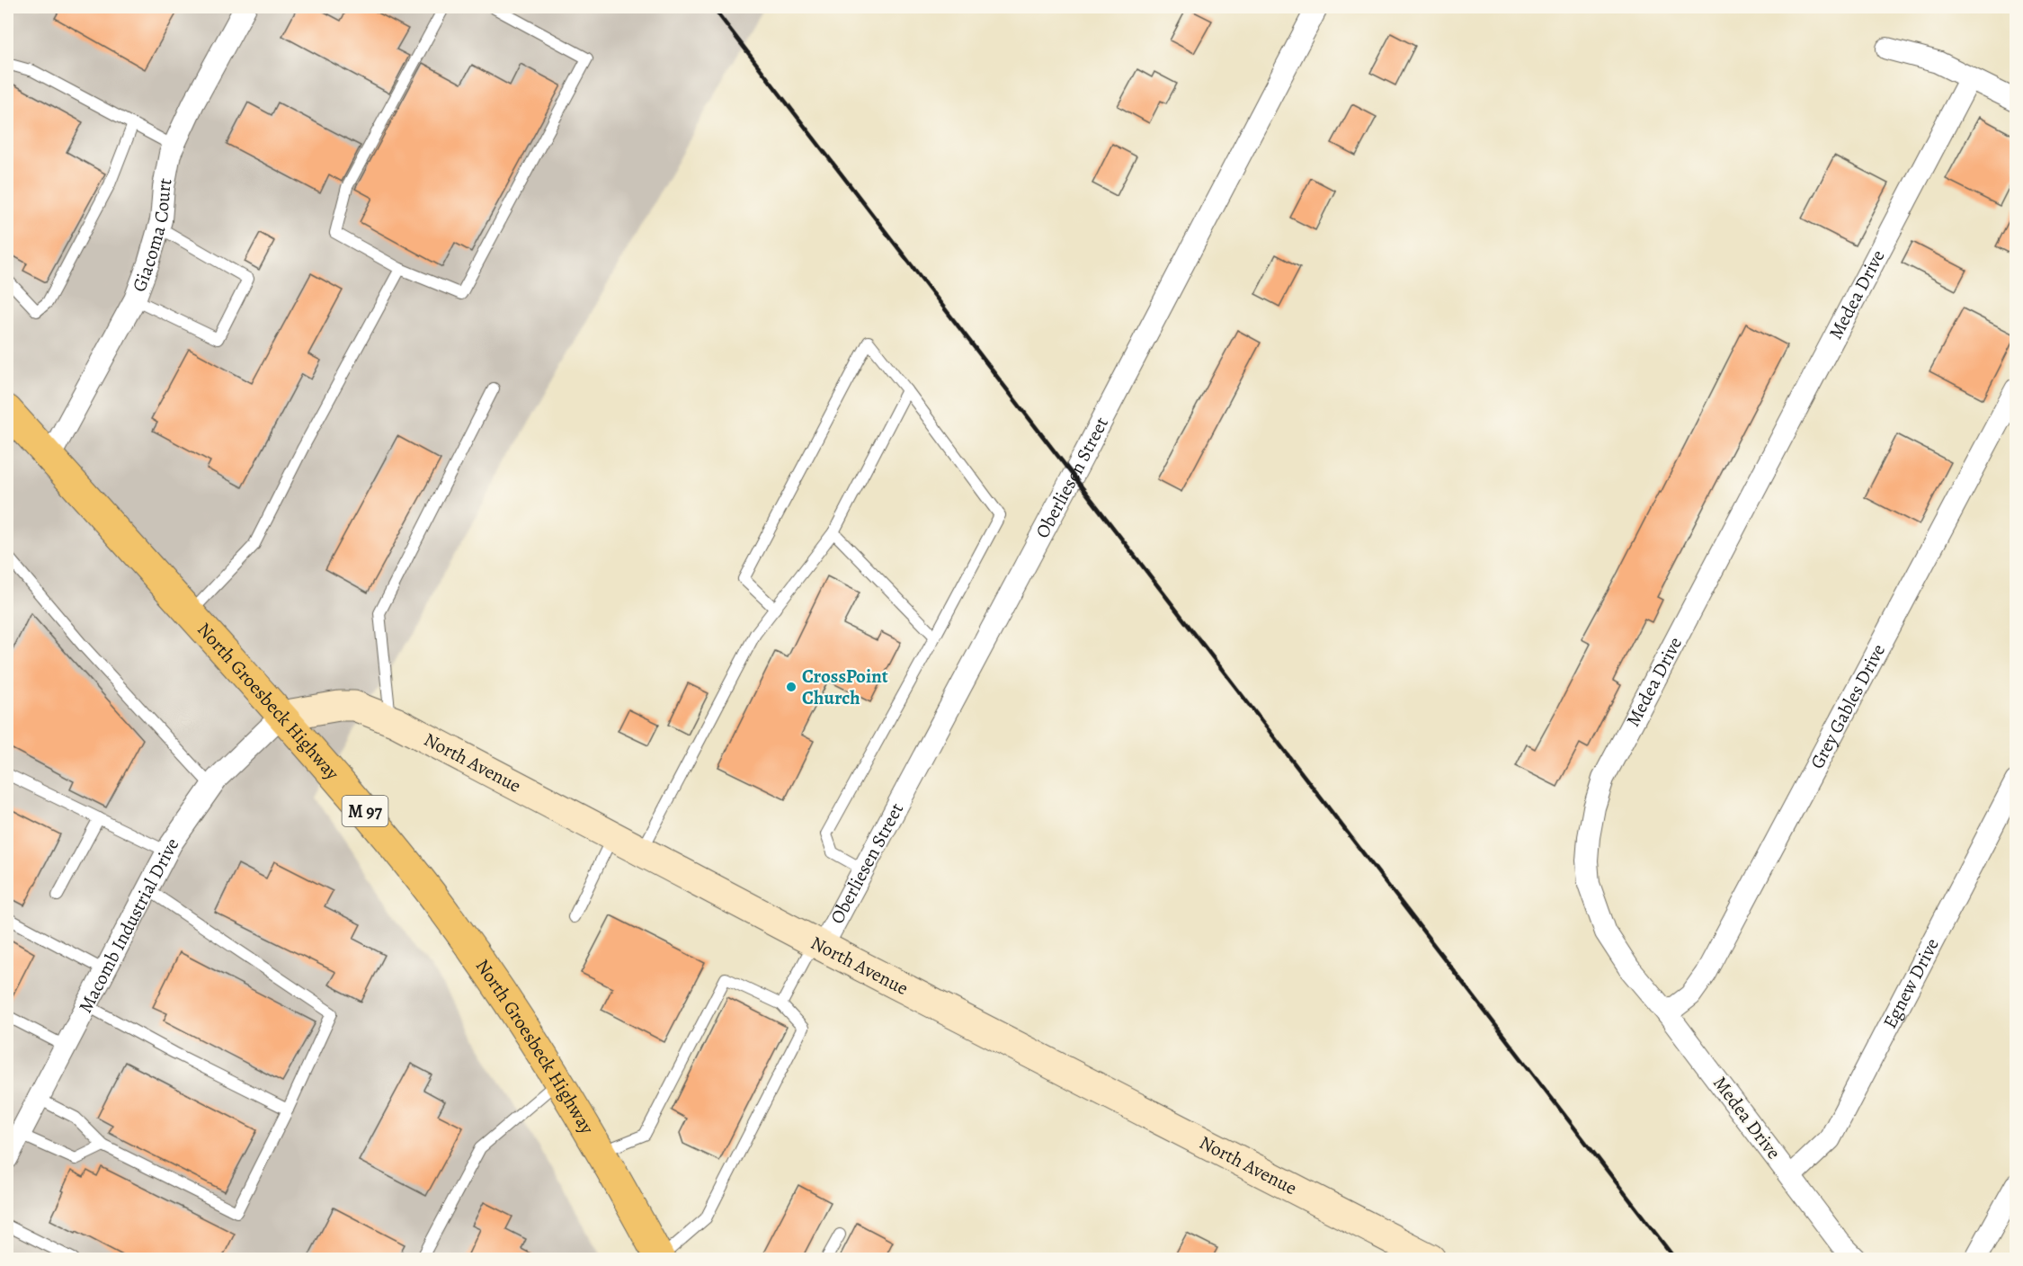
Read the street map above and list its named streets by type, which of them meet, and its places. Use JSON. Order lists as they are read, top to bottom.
{
  "streets": {
    "main road": ["North Groesbeck Highway", "North Avenue", "M 97"],
    "street": [
      "Giacoma Court",
      "Medea Drive",
      "Oberliesen Street",
      "Grey Gables Drive",
      "Macomb Industrial Drive",
      "Egnew Drive"
    ]
  },
  "crossings": [
    ["Giacoma Court", "North Groesbeck Highway"],
    ["Medea Drive", "Grey Gables Drive"],
    ["Medea Drive", "Egnew Drive"],
    ["Oberliesen Street", "North Avenue"],
    ["North Groesbeck Highway", "North Avenue"],
    ["North Groesbeck Highway", "Macomb Industrial Drive"],
    ["North Avenue", "Macomb Industrial Drive"]
  ],
  "places": ["CrossPoint Church"]
}
